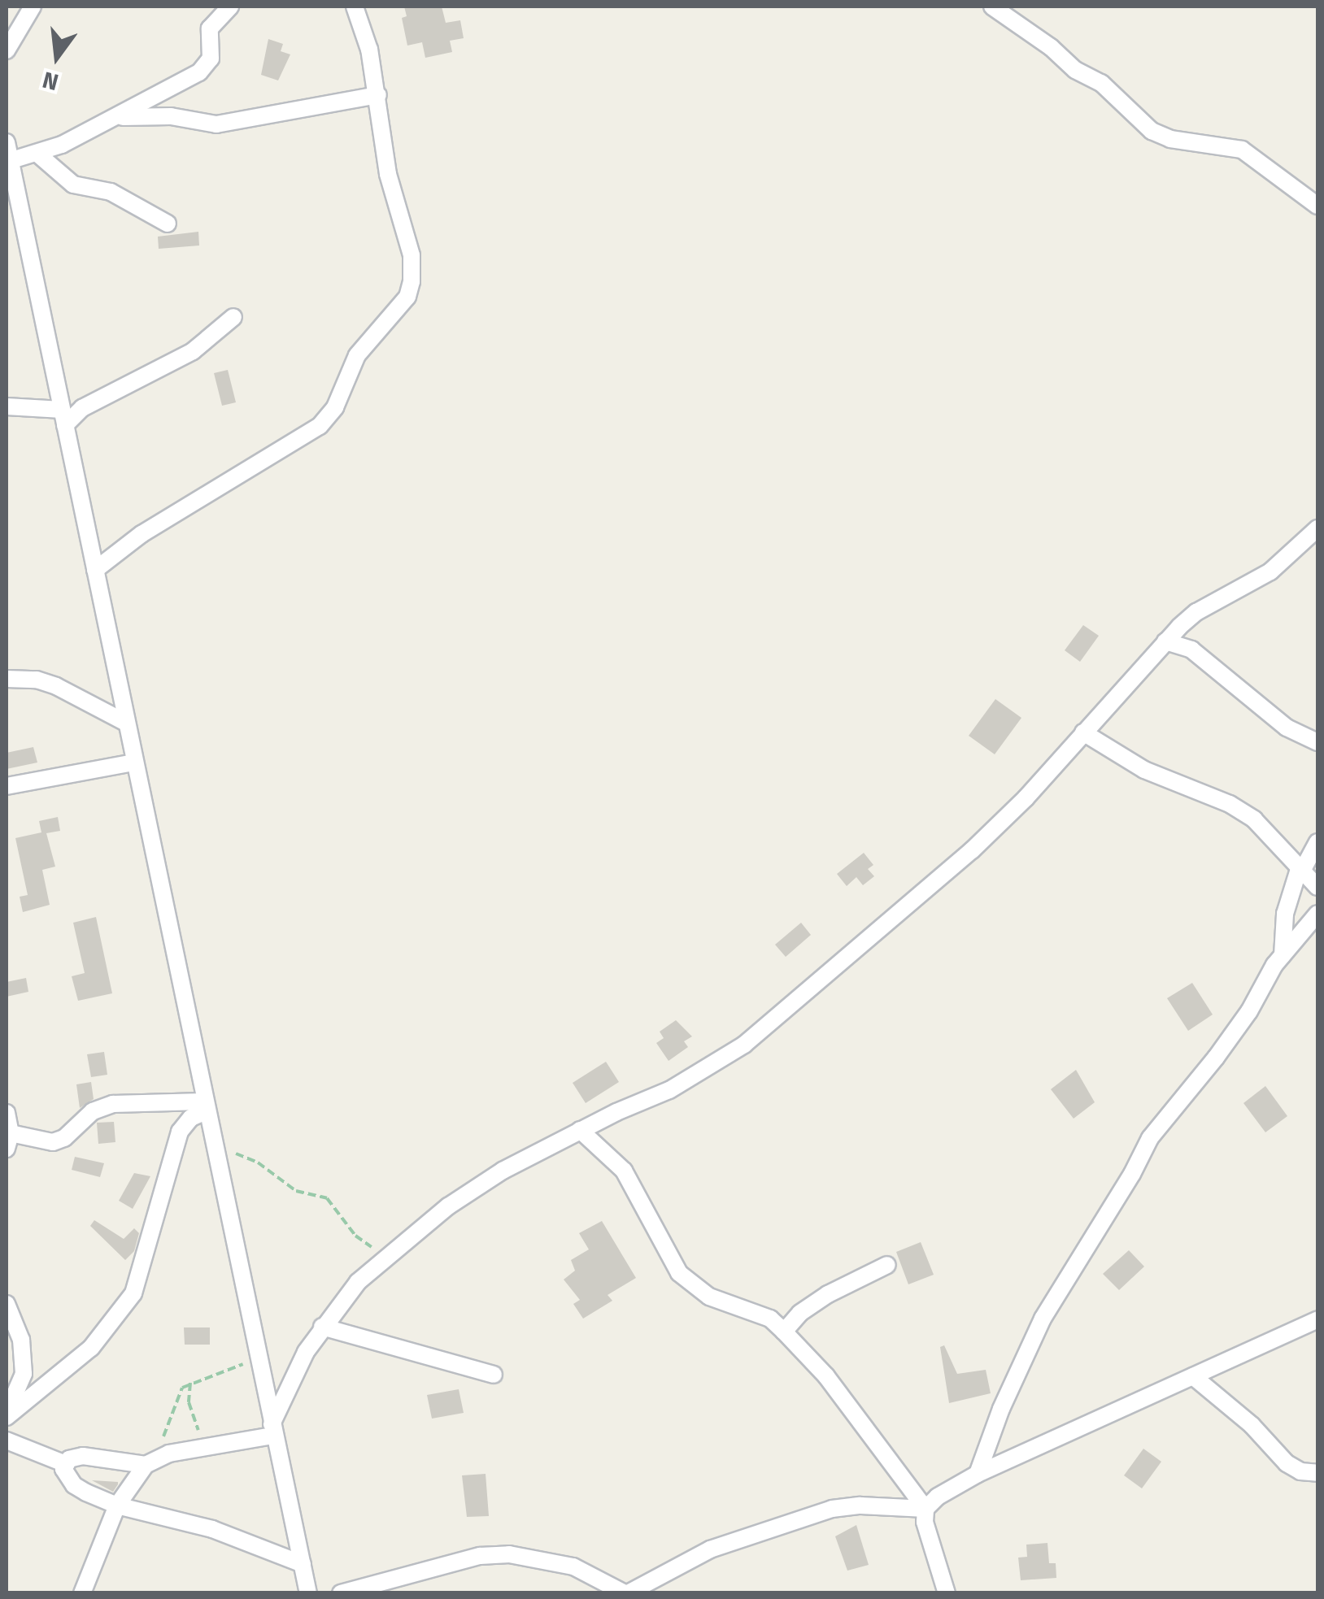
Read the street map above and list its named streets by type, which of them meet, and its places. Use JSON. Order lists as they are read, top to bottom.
{
  "north": "bottom"
}
